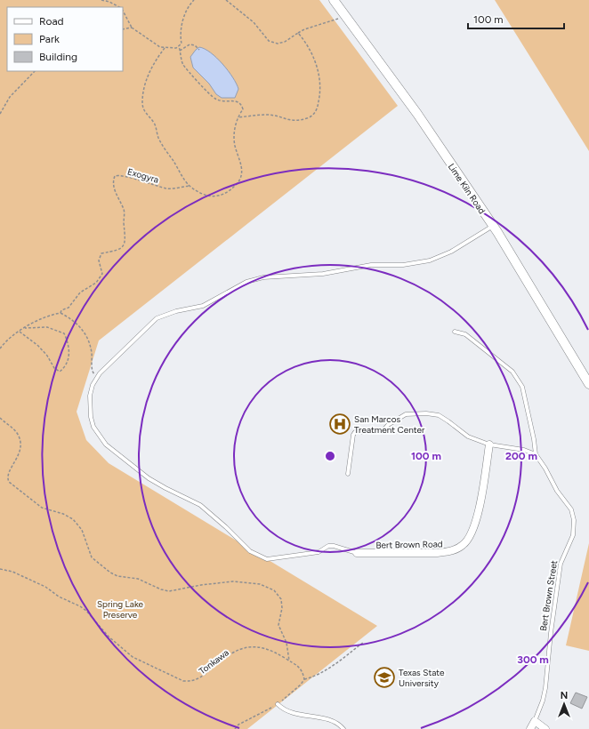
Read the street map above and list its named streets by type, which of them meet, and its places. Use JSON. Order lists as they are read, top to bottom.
{
  "streets": {
    "street": ["Lime Kiln Road", "Bert Brown Road"],
    "lane": ["Bert Brown Street"],
    "path": ["Exogyra", "Tonkawa"]
  },
  "parks": ["Spring Lake Preserve"],
  "places": {
    "hospital": ["San Marcos Treatment Center"],
    "school or university": ["Texas State University"]
  },
  "legend": ["Road", "Park", "Building"],
  "scale_bar": "100 m",
  "north": "top",
  "rings": ["100 m", "200 m", "300 m"]
}
